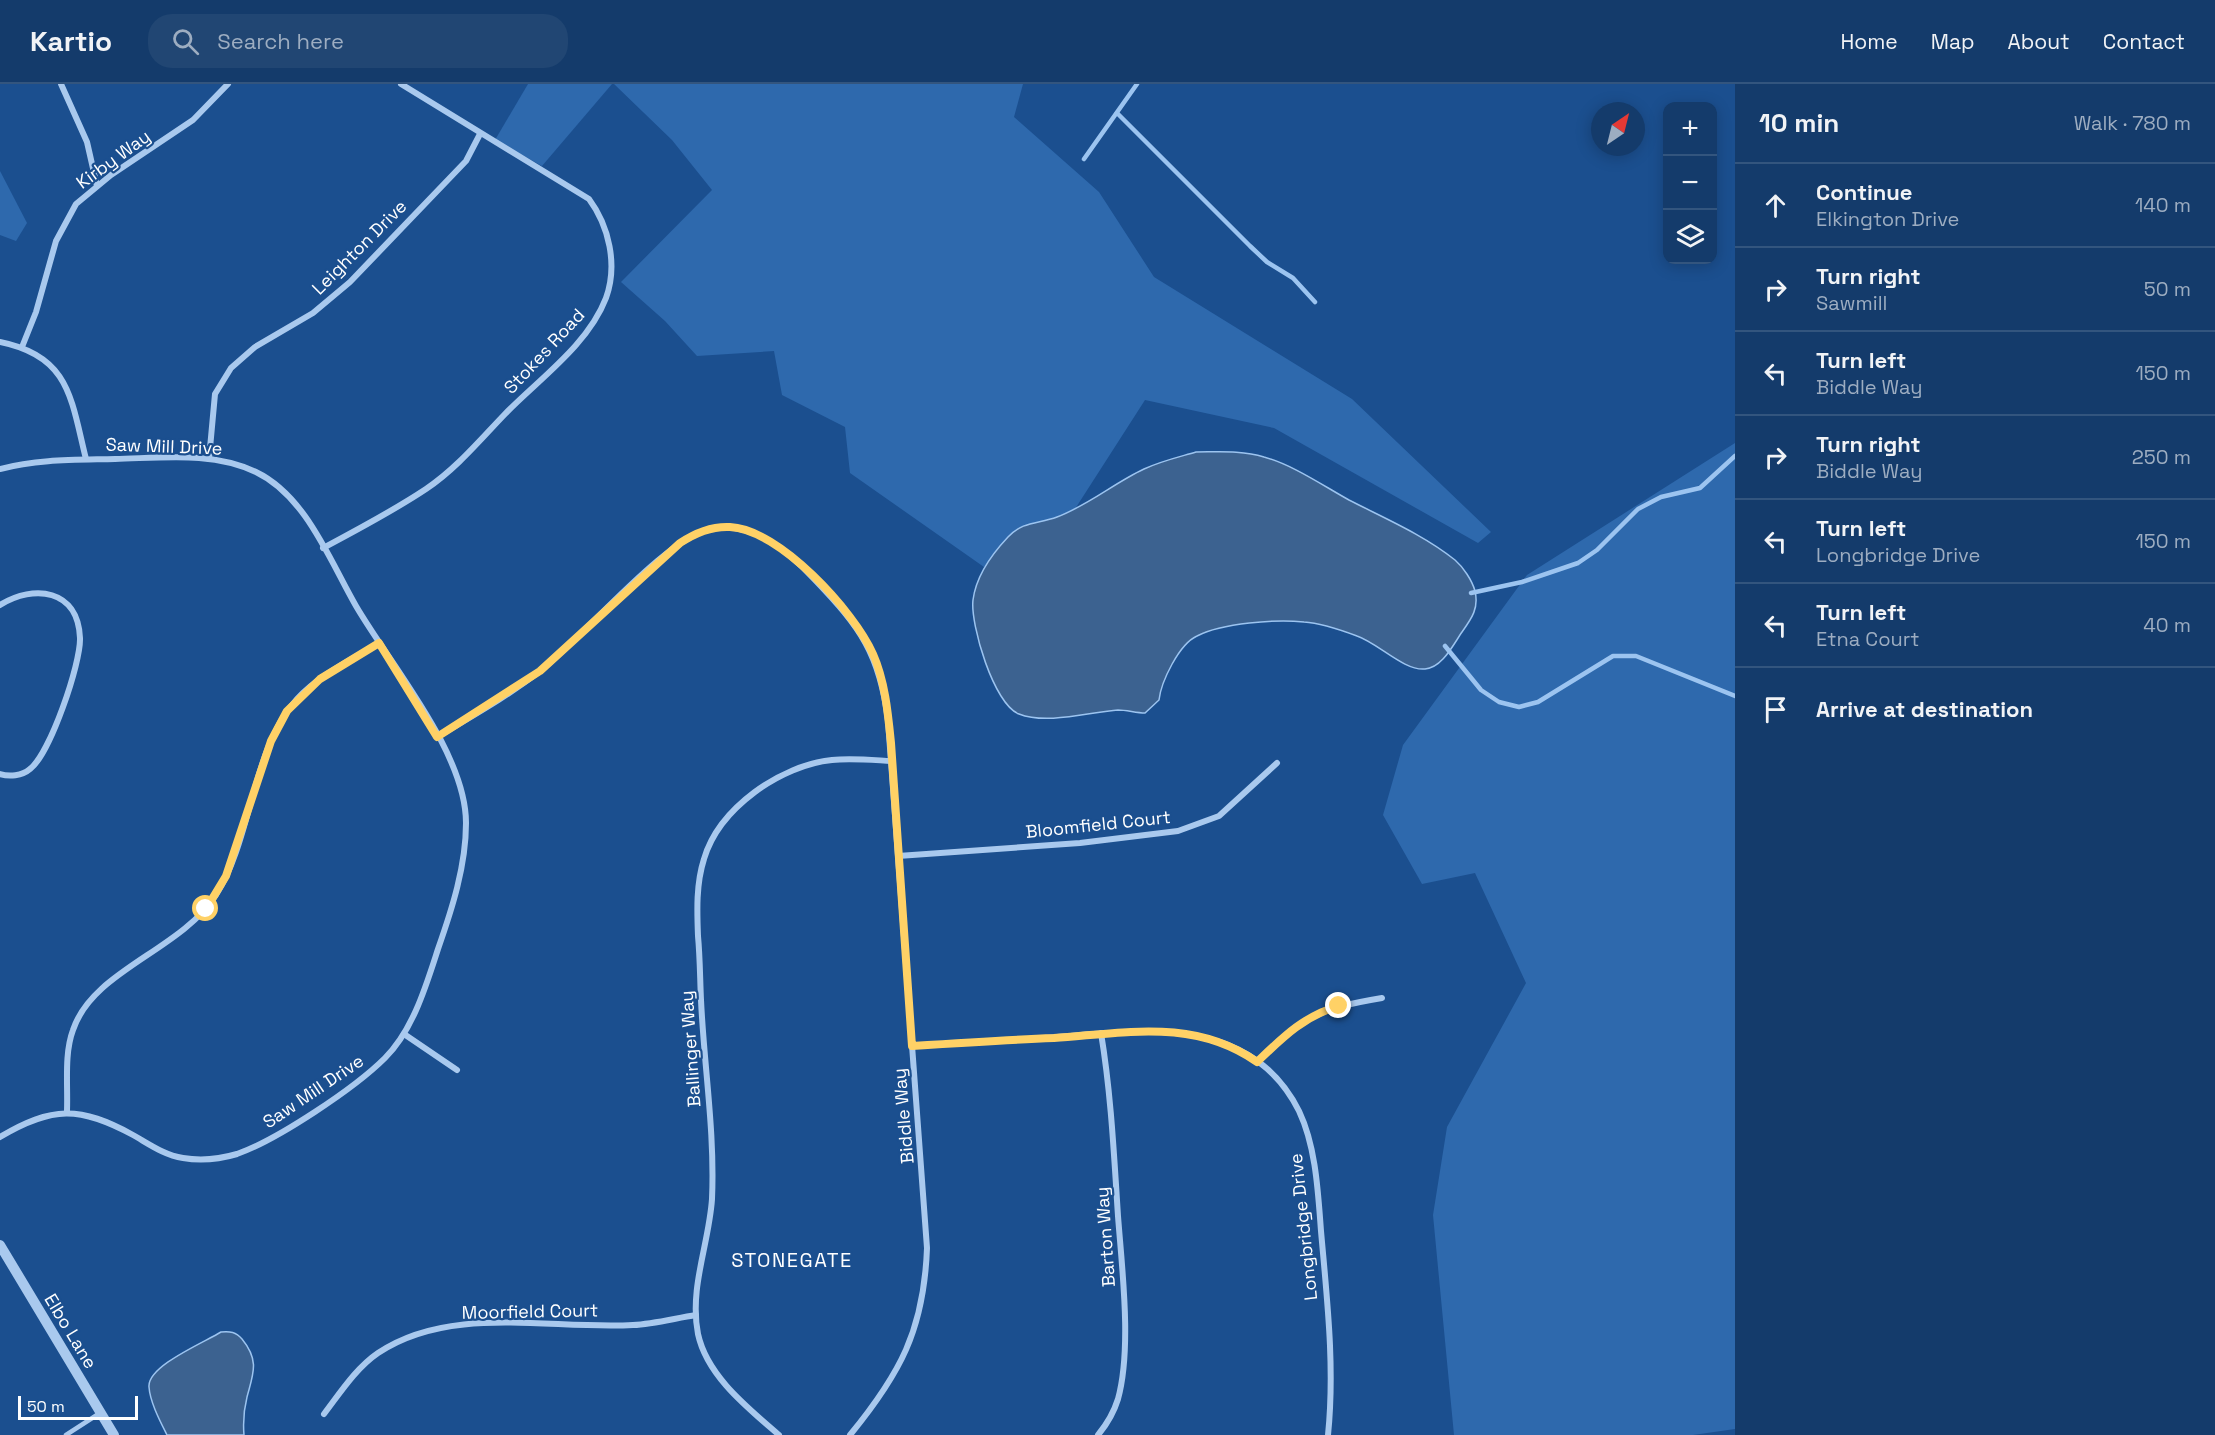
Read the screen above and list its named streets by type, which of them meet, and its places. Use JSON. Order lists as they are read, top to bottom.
{
  "streets": {
    "street": [
      "Kirby Way",
      "Leighton Drive",
      "Stokes Road",
      "Saw Mill Drive",
      "Bloomfield Court",
      "Ballinger Way",
      "Biddle Way",
      "Longbridge Drive",
      "Barton Way",
      "Moorfield Court",
      "Elbo Lane"
    ]
  },
  "crossings": [
    ["Leighton Drive", "Stokes Road"],
    ["Leighton Drive", "Saw Mill Drive"],
    ["Stokes Road", "Saw Mill Drive"],
    ["Saw Mill Drive", "Biddle Way"],
    ["Bloomfield Court", "Biddle Way"],
    ["Ballinger Way", "Biddle Way"],
    ["Ballinger Way", "Moorfield Court"],
    ["Biddle Way", "Longbridge Drive"],
    ["Longbridge Drive", "Barton Way"]
  ],
  "districts": ["STONEGATE"],
  "scale_bar": "50 m",
  "north": "top right",
  "page": {
    "header": "Kartio",
    "search": "Search here",
    "nav": [
      "Home",
      "Map",
      "About",
      "Contact"
    ],
    "heading": ["10 min", "Walk · 780 m"],
    "map_buttons": ["+", "−"],
    "list": [
      ["Continue", "Elkington Drive", "140 m"],
      ["Turn right", "Sawmill", "50 m"],
      ["Turn left", "Biddle Way", "150 m"],
      ["Turn right", "Biddle Way", "250 m"],
      ["Turn left", "Longbridge Drive", "150 m"],
      ["Turn left", "Etna Court", "40 m"],
      "Arrive at destination"
    ],
    "scale": "50 m"
  }
}
